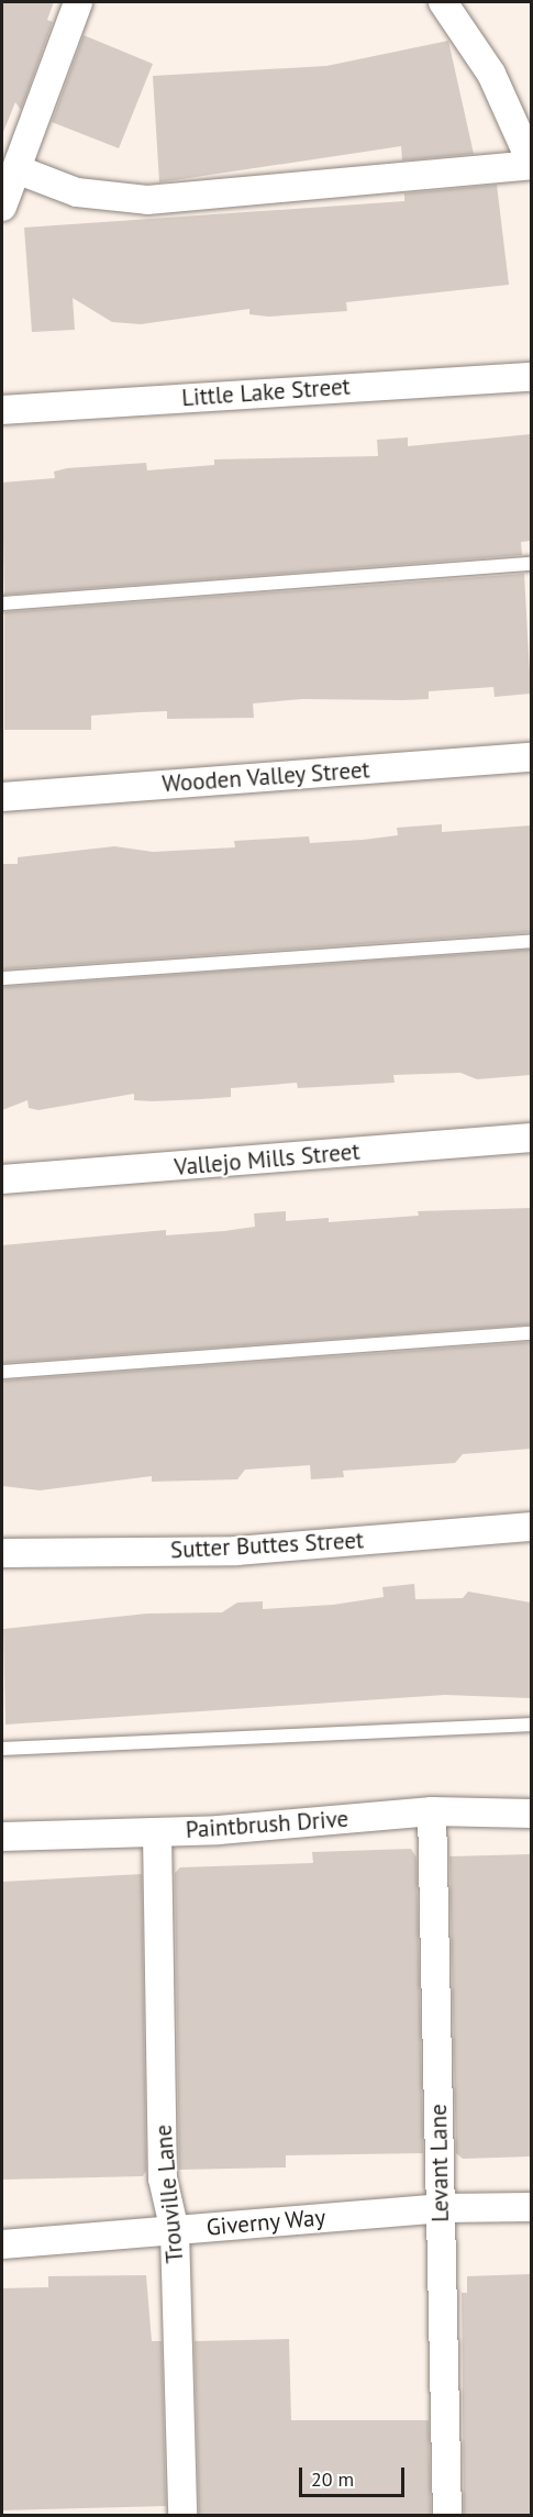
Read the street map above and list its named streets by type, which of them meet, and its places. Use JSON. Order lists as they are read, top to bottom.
{
  "streets": {
    "street": [
      "Little Lake Street",
      "Wooden Valley Street",
      "Vallejo Mills Street",
      "Sutter Buttes Street",
      "Paintbrush Drive",
      "Levant Lane",
      "Trouville Lane",
      "Giverny Way"
    ]
  },
  "crossings": [
    ["Paintbrush Drive", "Levant Lane"],
    ["Paintbrush Drive", "Trouville Lane"],
    ["Levant Lane", "Giverny Way"],
    ["Trouville Lane", "Giverny Way"]
  ],
  "scale_bar": "20 m"
}
